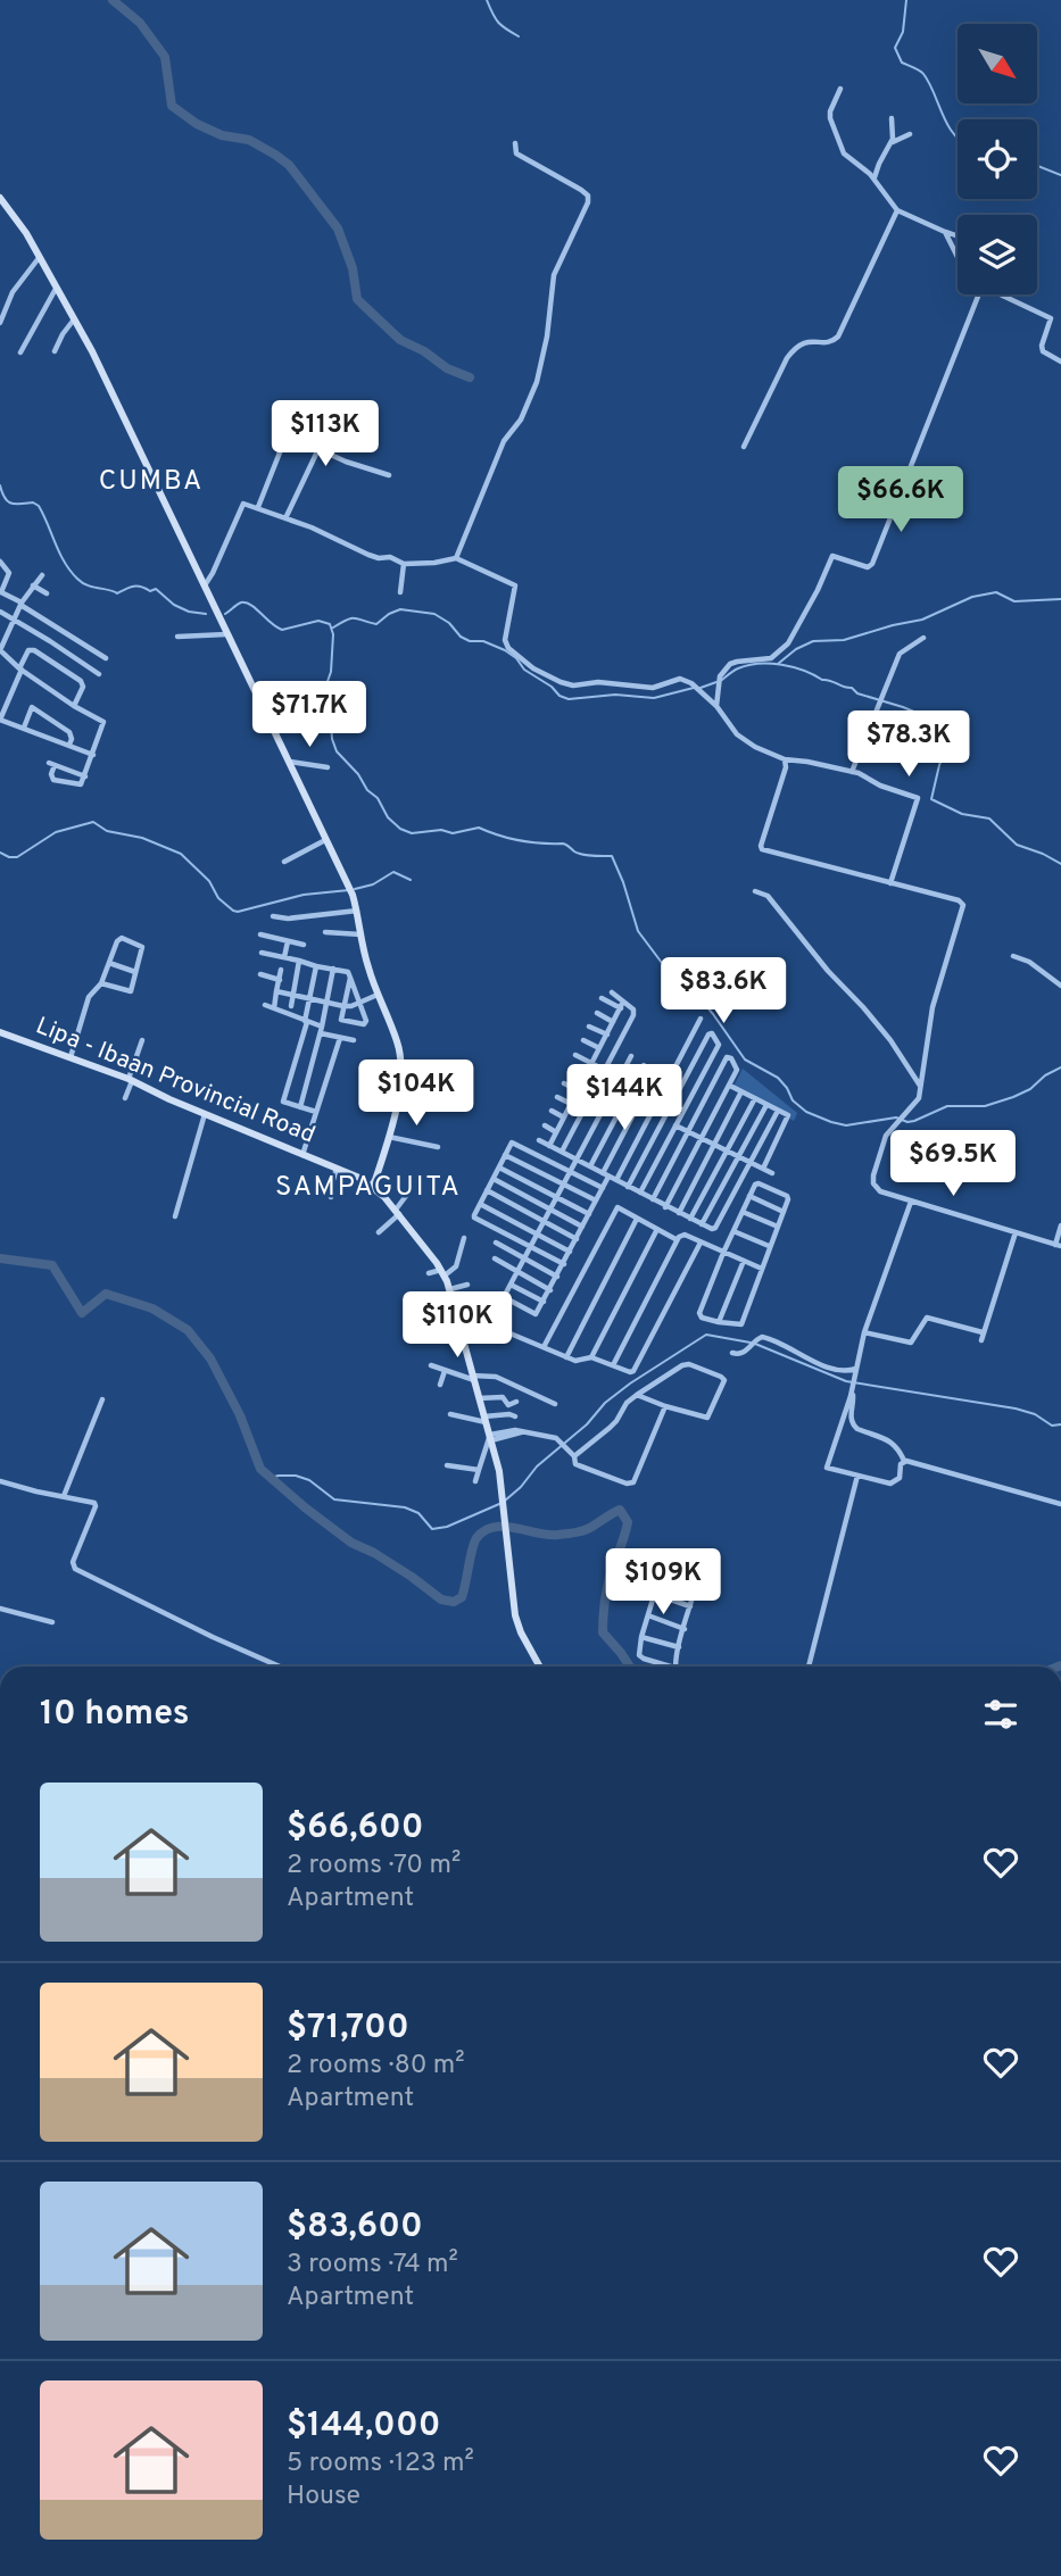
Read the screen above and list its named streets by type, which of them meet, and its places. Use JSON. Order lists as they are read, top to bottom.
{
  "streets": {
    "street": ["Lipa - Ibaan Provincial Road"]
  },
  "districts": ["CUMBA", "SAMPAGUITA"],
  "north": "bottom right",
  "page": {
    "price": [
      "$113K",
      "$66.6K",
      "$71.7K",
      "$78.3K",
      "$83.6K",
      "$104K",
      "$144K",
      "$69.5K",
      "$110K",
      "$109K"
    ],
    "heading": "10 homes",
    "list": [
      {
        "name": "$66,600",
        "note": "2 rooms · 70 m² · Apartment"
      },
      {
        "name": "$71,700",
        "note": "2 rooms · 80 m² · Apartment"
      },
      {
        "name": "$83,600",
        "note": "3 rooms · 74 m² · Apartment"
      },
      {
        "name": "$144,000",
        "note": "5 rooms · 123 m² · House"
      }
    ]
  }
}
